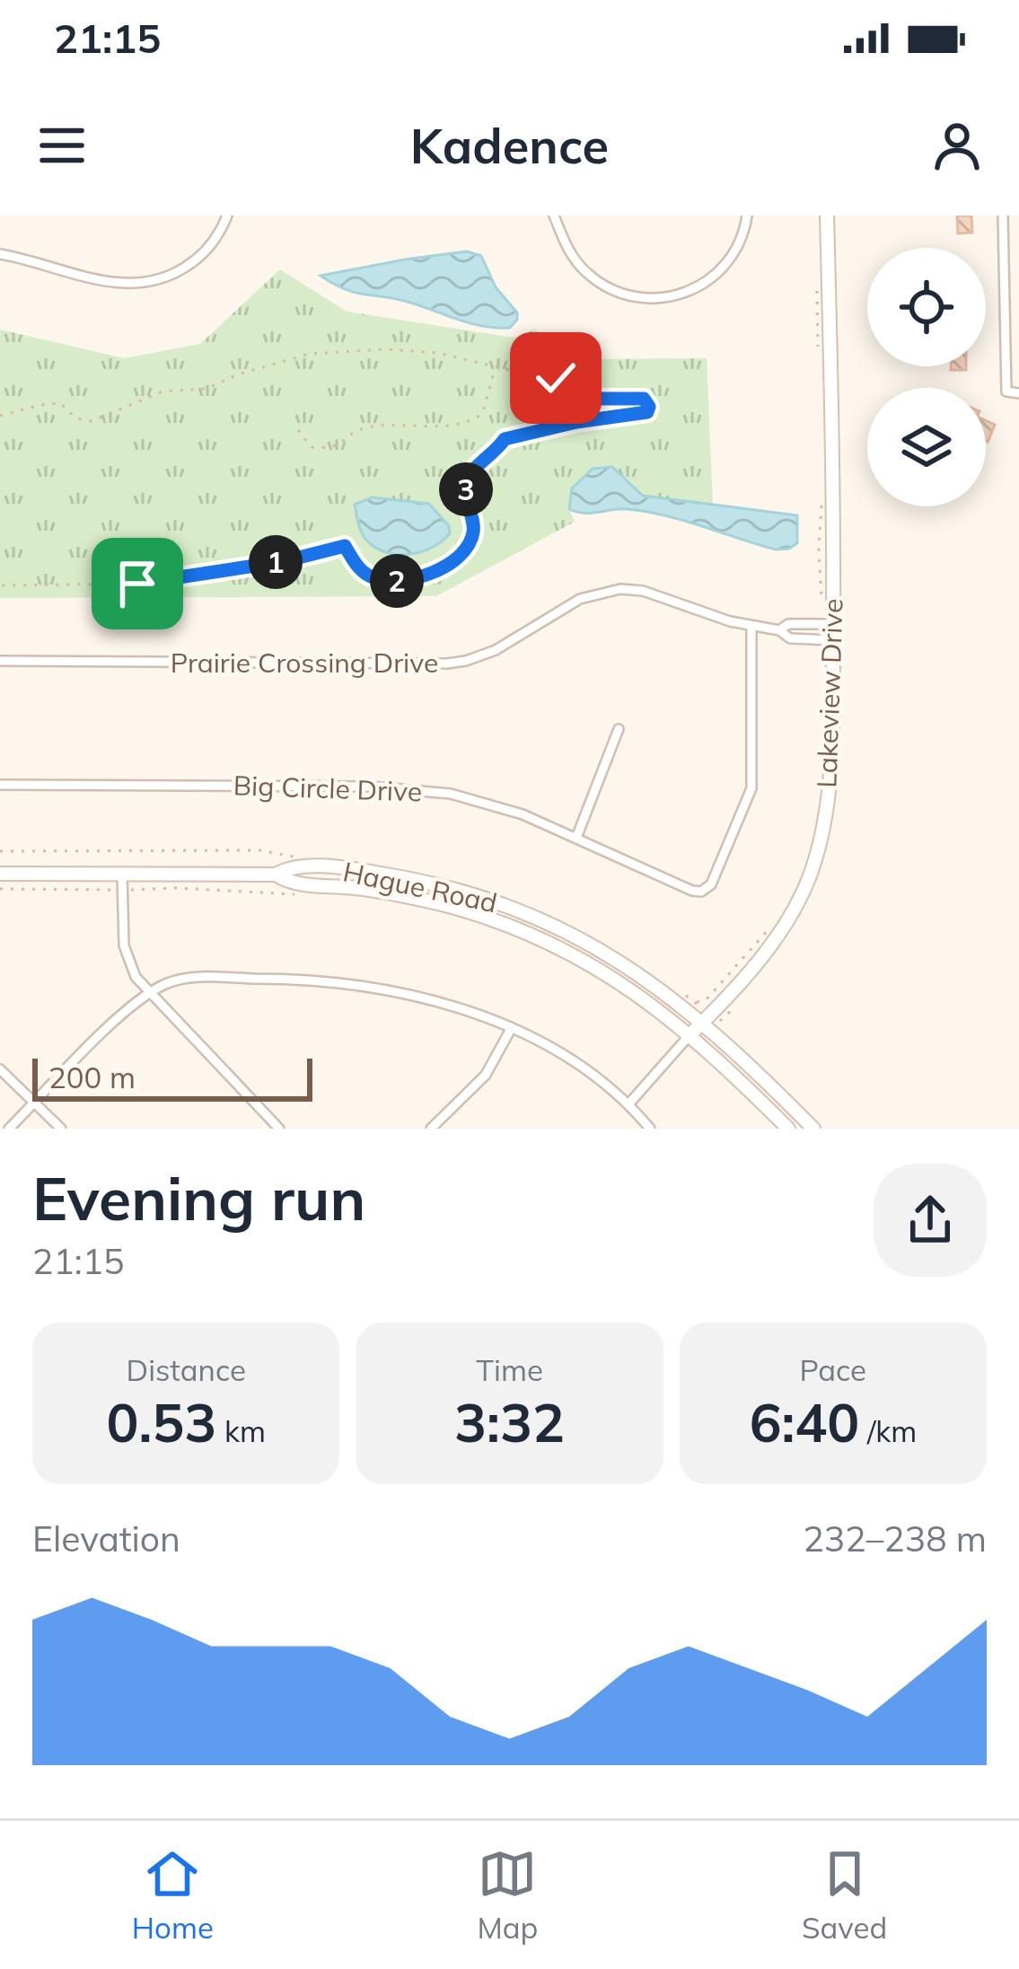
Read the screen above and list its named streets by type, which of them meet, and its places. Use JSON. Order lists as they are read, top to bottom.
{
  "streets": {
    "main road": ["Lakeview Drive", "Hague Road"],
    "street": ["Prairie Crossing Drive", "Big Circle Drive"]
  },
  "crossings": [
    ["Prairie Crossing Drive", "Lakeview Drive"],
    ["Prairie Crossing Drive", "Big Circle Drive"],
    ["Lakeview Drive", "Hague Road"]
  ],
  "scale_bar": "200 m",
  "page": {
    "status": "21:15",
    "header": "Kadence",
    "pins": ["3", "1", "2"],
    "scale": "200 m",
    "heading": ["Evening run", "21:15"],
    "stats": [
      ["Distance", "0.53 km"],
      ["Time", "3:32"],
      ["Pace", "6:40 /km"]
    ],
    "chart": ["Elevation", "232–238 m"],
    "tabs": ["Home", "Map", "Saved"]
  }
}
